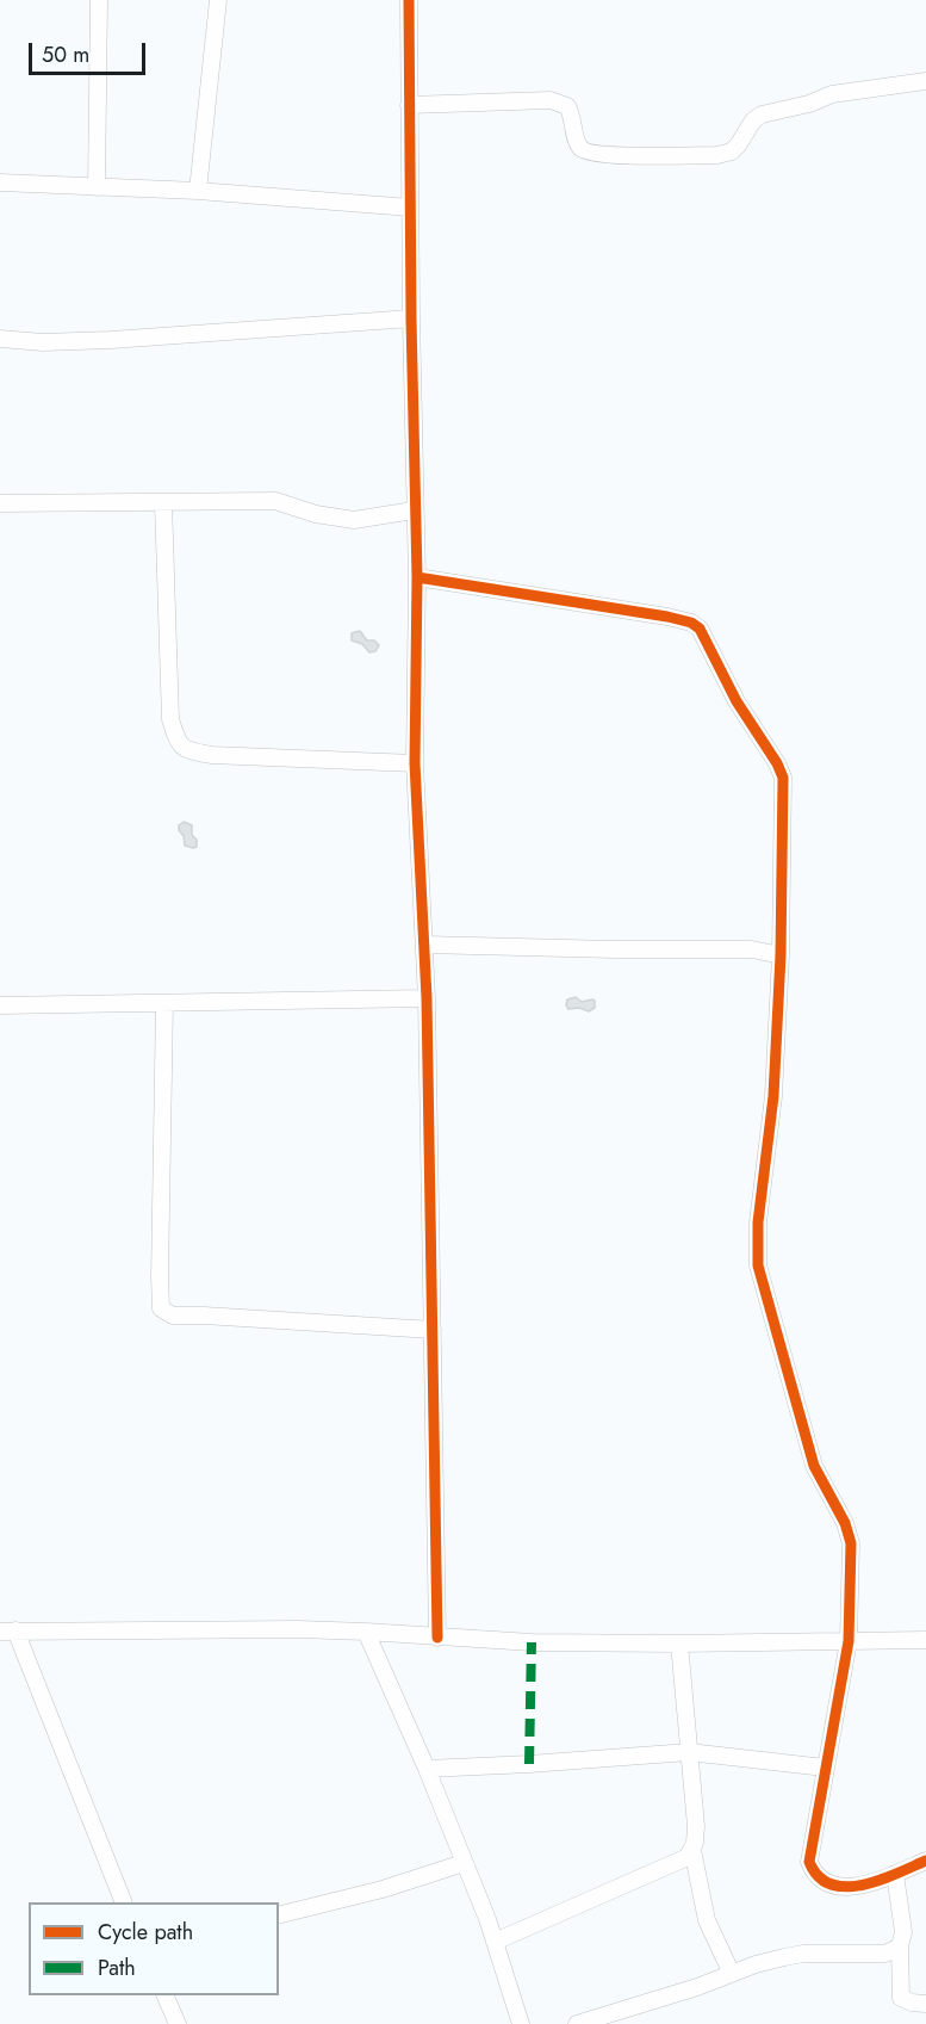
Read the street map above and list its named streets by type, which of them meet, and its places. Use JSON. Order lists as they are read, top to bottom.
{
  "legend": ["Cycle path", "Path"],
  "scale_bar": "50 m"
}
